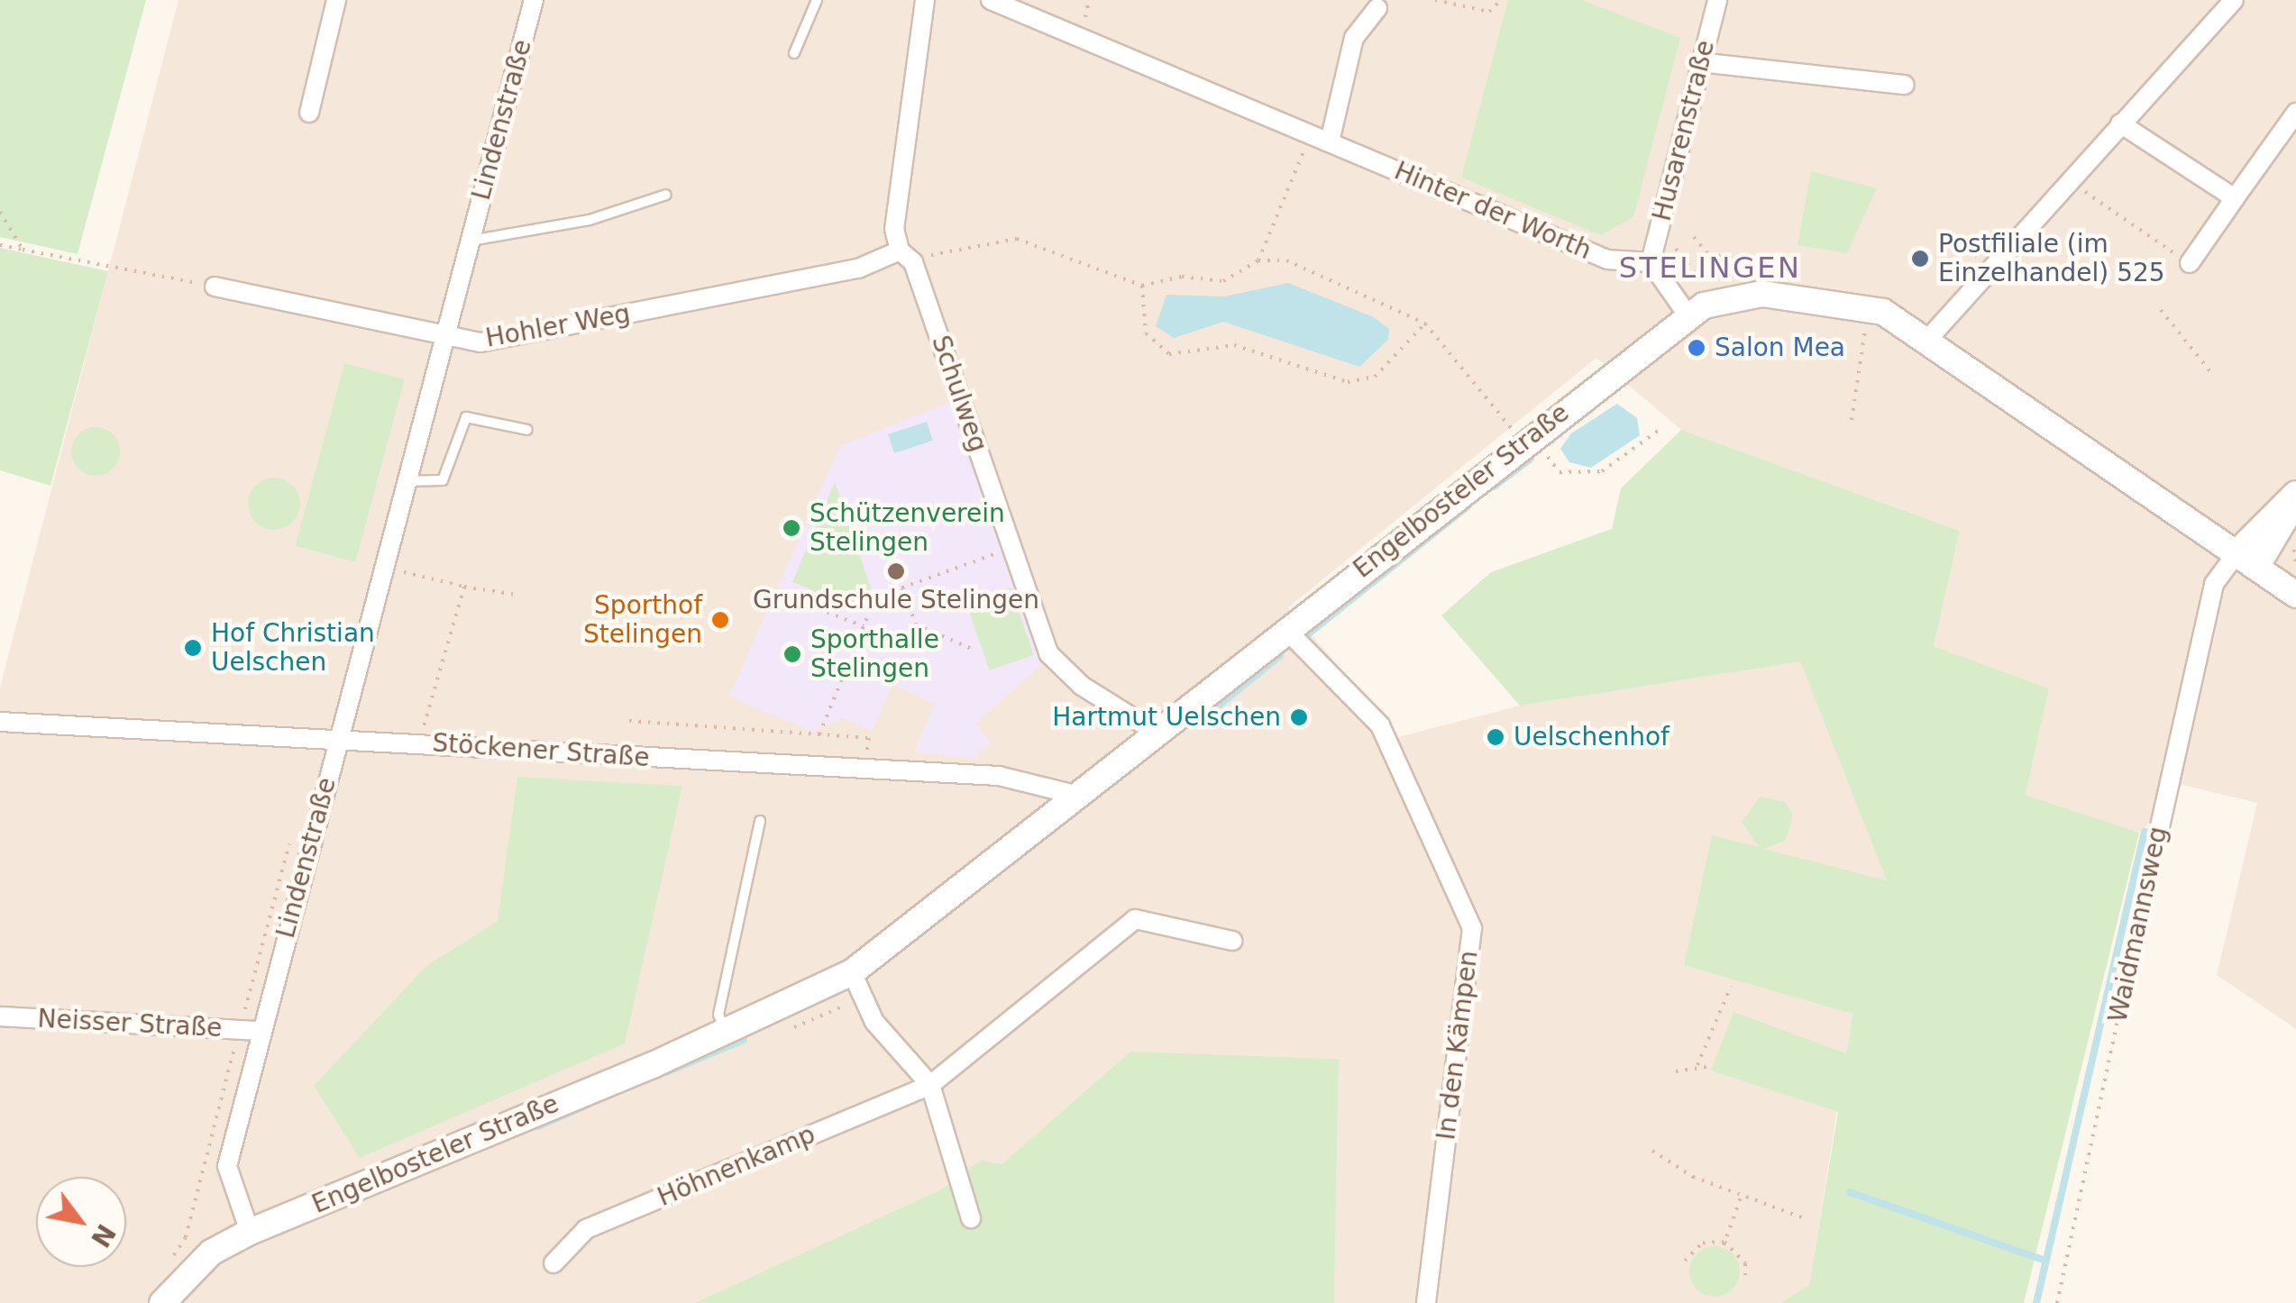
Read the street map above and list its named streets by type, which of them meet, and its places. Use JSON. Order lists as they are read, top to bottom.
{
  "streets": {
    "street": [
      "Lindenstraße",
      "Husarenstraße",
      "Hinter der Worth",
      "Hohler Weg",
      "Schulweg",
      "Engelbosteler Straße",
      "Stöckener Straße",
      "Waidmannsweg",
      "Neisser Straße",
      "In den Kämpen",
      "Höhnenkamp"
    ]
  },
  "crossings": [
    ["Lindenstraße", "Hohler Weg"],
    ["Lindenstraße", "Engelbosteler Straße"],
    ["Lindenstraße", "Stöckener Straße"],
    ["Lindenstraße", "Neisser Straße"],
    ["Husarenstraße", "Hinter der Worth"],
    ["Hohler Weg", "Schulweg"],
    ["Schulweg", "Engelbosteler Straße"],
    ["Engelbosteler Straße", "Stöckener Straße"],
    ["Engelbosteler Straße", "Waidmannsweg"],
    ["Engelbosteler Straße", "In den Kämpen"]
  ],
  "districts": ["STELINGEN"],
  "places": [
    "Postfiliale (im Einzelhandel) 525",
    "Salon Mea",
    "Schützenverein Stelingen",
    "Grundschule Stelingen",
    "Sporthof Stelingen",
    "Hof Christian Uelschen",
    "Sporthalle Stelingen",
    "Hartmut Uelschen",
    "Uelschenhof"
  ],
  "north": "bottom right"
}
